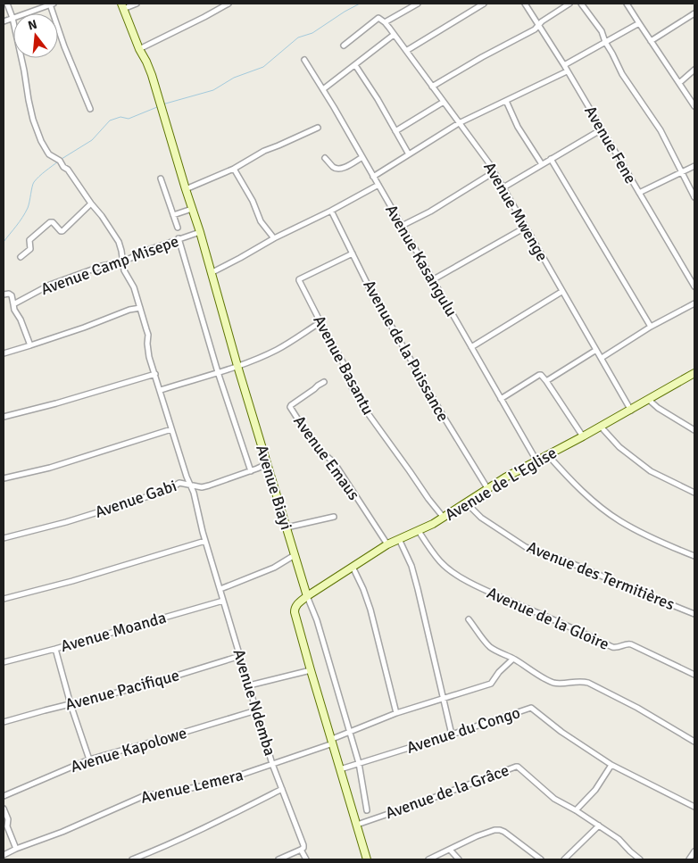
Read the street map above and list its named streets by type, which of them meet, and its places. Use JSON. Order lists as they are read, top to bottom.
{
  "streets": {
    "street": [
      "Avenue Fene",
      "Avenue Mwenge",
      "Avenue Kasangulu",
      "Avenue Camp Misepe",
      "Avenue de la Puissance",
      "Avenue Basantu",
      "Avenue Emaus",
      "Avenue de L'Eglise",
      "Avenue Biayi",
      "Avenue Gabi",
      "Avenue des Termitières",
      "Avenue de la Gloire",
      "Avenue Moanda",
      "Avenue Pacifique",
      "Avenue Ndemba",
      "Avenue du Congo",
      "Avenue Kapolowe",
      "Avenue Lemera",
      "Avenue de la Grâce"
    ]
  },
  "crossings": [
    ["Avenue Mwenge", "Avenue de L'Eglise"],
    ["Avenue Kasangulu", "Avenue de L'Eglise"],
    ["Avenue Camp Misepe", "Avenue Biayi"],
    ["Avenue Camp Misepe", "Avenue Ndemba"],
    ["Avenue de la Puissance", "Avenue Basantu"],
    ["Avenue de la Puissance", "Avenue de L'Eglise"],
    ["Avenue Basantu", "Avenue de L'Eglise"],
    ["Avenue Emaus", "Avenue de L'Eglise"],
    ["Avenue de L'Eglise", "Avenue Biayi"],
    ["Avenue de L'Eglise", "Avenue des Termitières"],
    ["Avenue de L'Eglise", "Avenue de la Gloire"],
    ["Avenue Biayi", "Avenue Gabi"],
    ["Avenue Gabi", "Avenue Ndemba"],
    ["Avenue Moanda", "Avenue Ndemba"],
    ["Avenue Pacifique", "Avenue Ndemba"],
    ["Avenue Ndemba", "Avenue Kapolowe"],
    ["Avenue Ndemba", "Avenue Lemera"]
  ],
  "north": "top"
}
